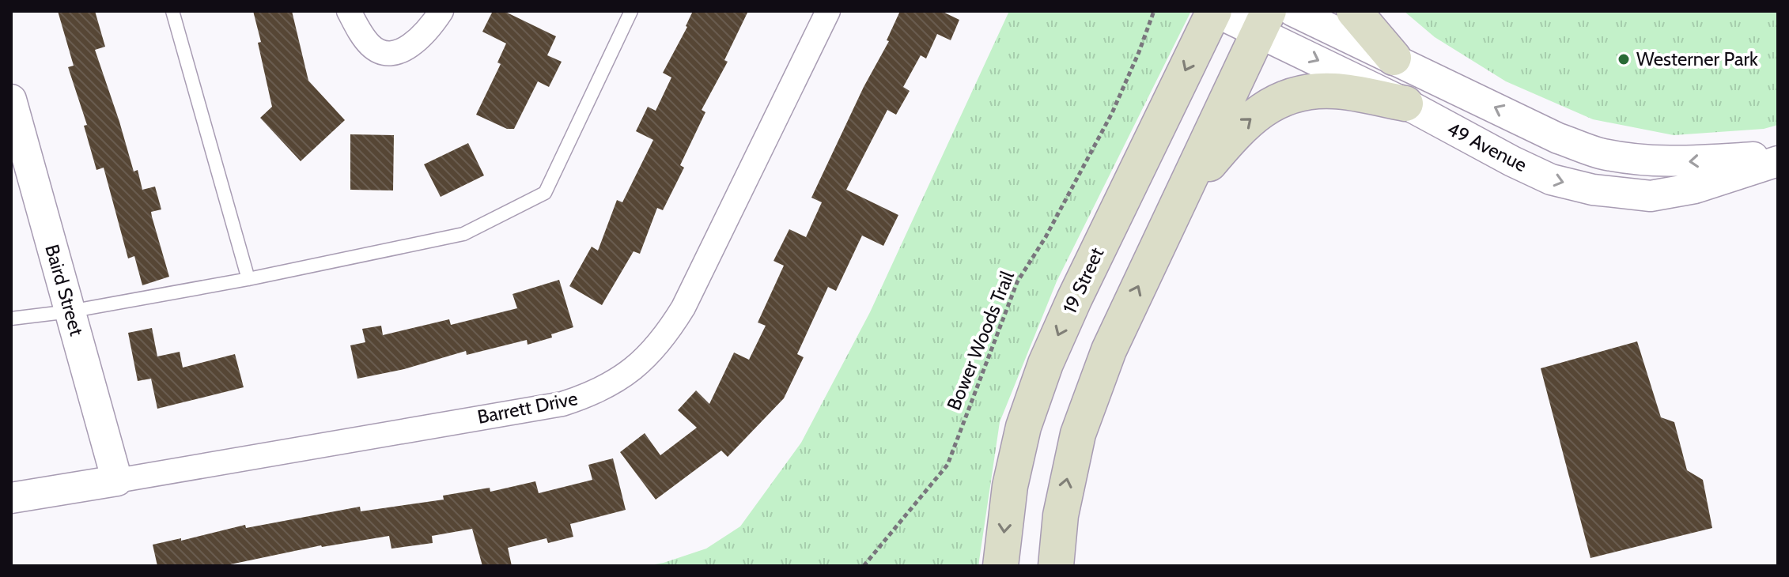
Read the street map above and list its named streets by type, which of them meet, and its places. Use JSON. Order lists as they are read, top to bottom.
{
  "streets": {
    "main road": ["19 Street"],
    "street": ["49 Avenue", "Baird Street", "Barrett Drive"],
    "path": ["Bower Woods Trail"]
  },
  "crossings": [
    ["49 Avenue", "19 Street"],
    ["Baird Street", "Barrett Drive"]
  ],
  "places": ["Westerner Park"]
}
